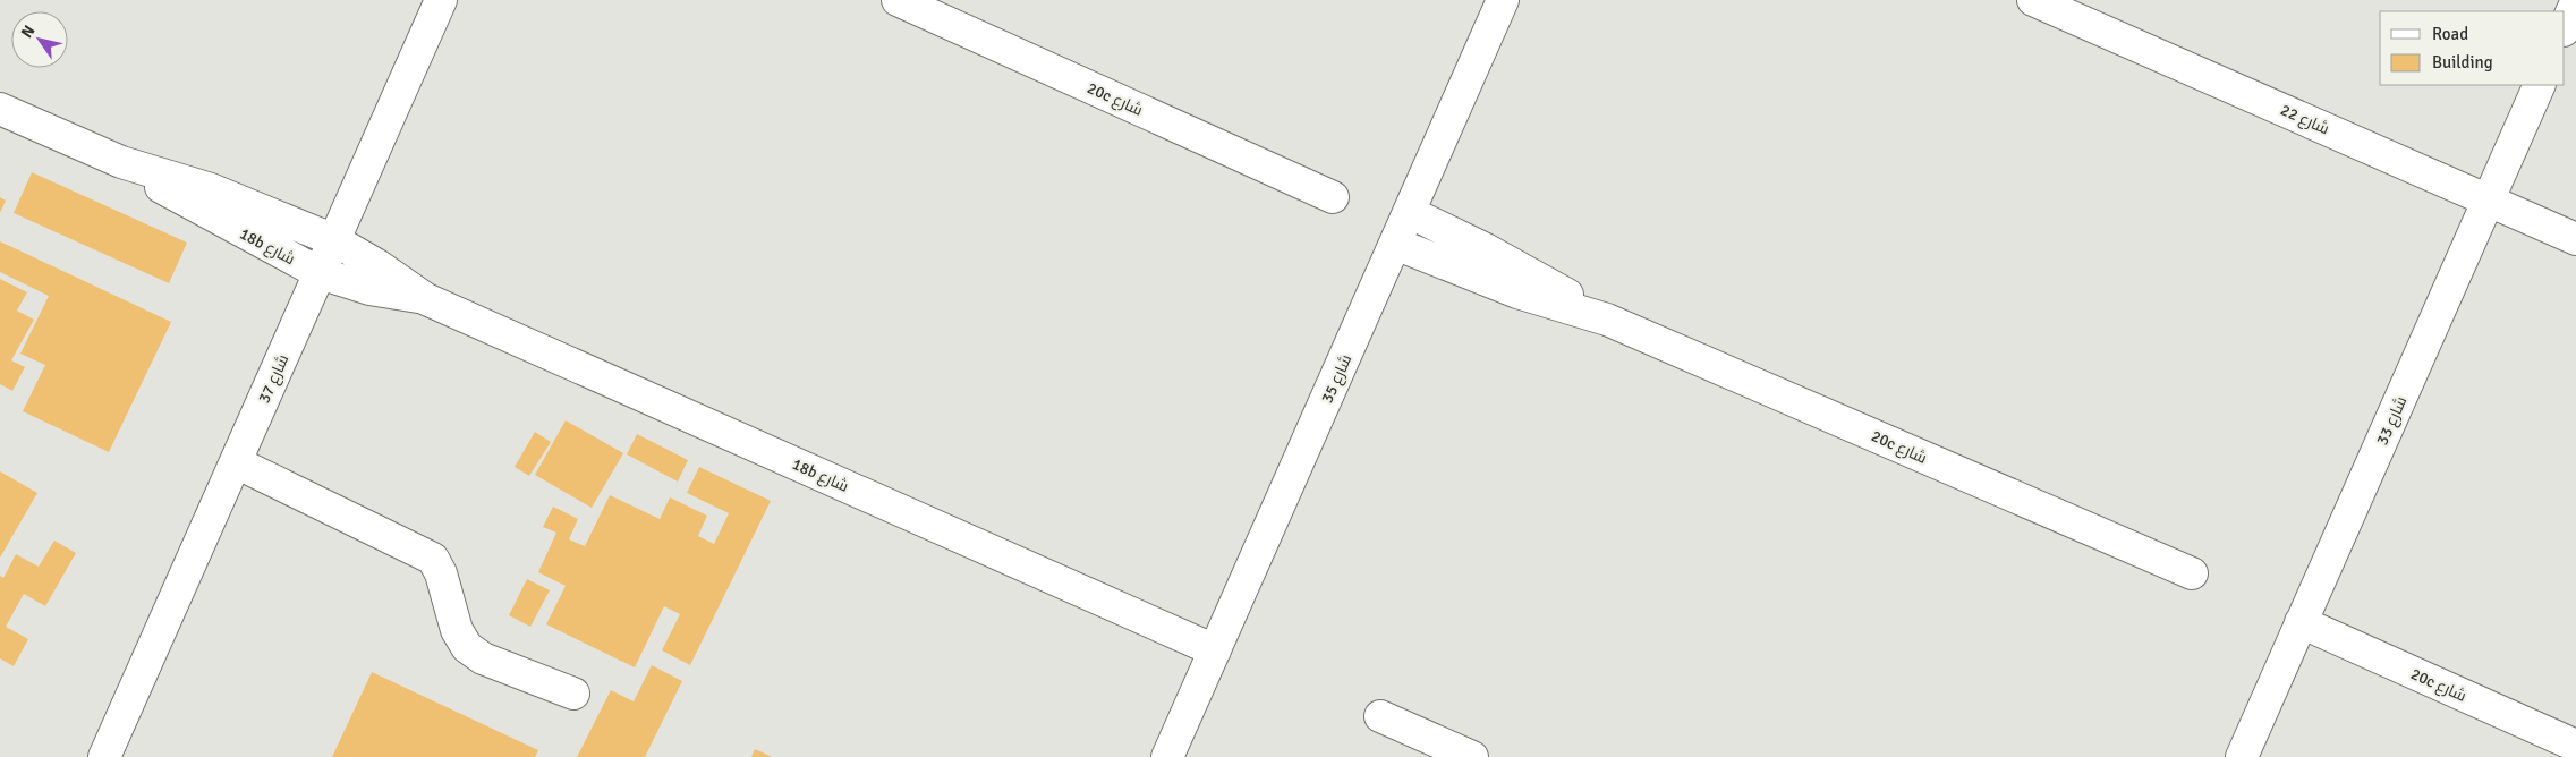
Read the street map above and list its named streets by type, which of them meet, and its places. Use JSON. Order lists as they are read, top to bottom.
{
  "streets": {
    "street": [
      "20c شارع",
      "شارع 22",
      "18b شارع",
      "شارع 37",
      "شارع 35",
      "شارع 33"
    ]
  },
  "crossings": [
    ["20c شارع", "شارع 35"],
    ["20c شارع", "شارع 33"],
    ["شارع 22", "شارع 33"],
    ["18b شارع", "شارع 37"],
    ["18b شارع", "شارع 35"]
  ],
  "legend": ["Road", "Building"],
  "north": "top left"
}
